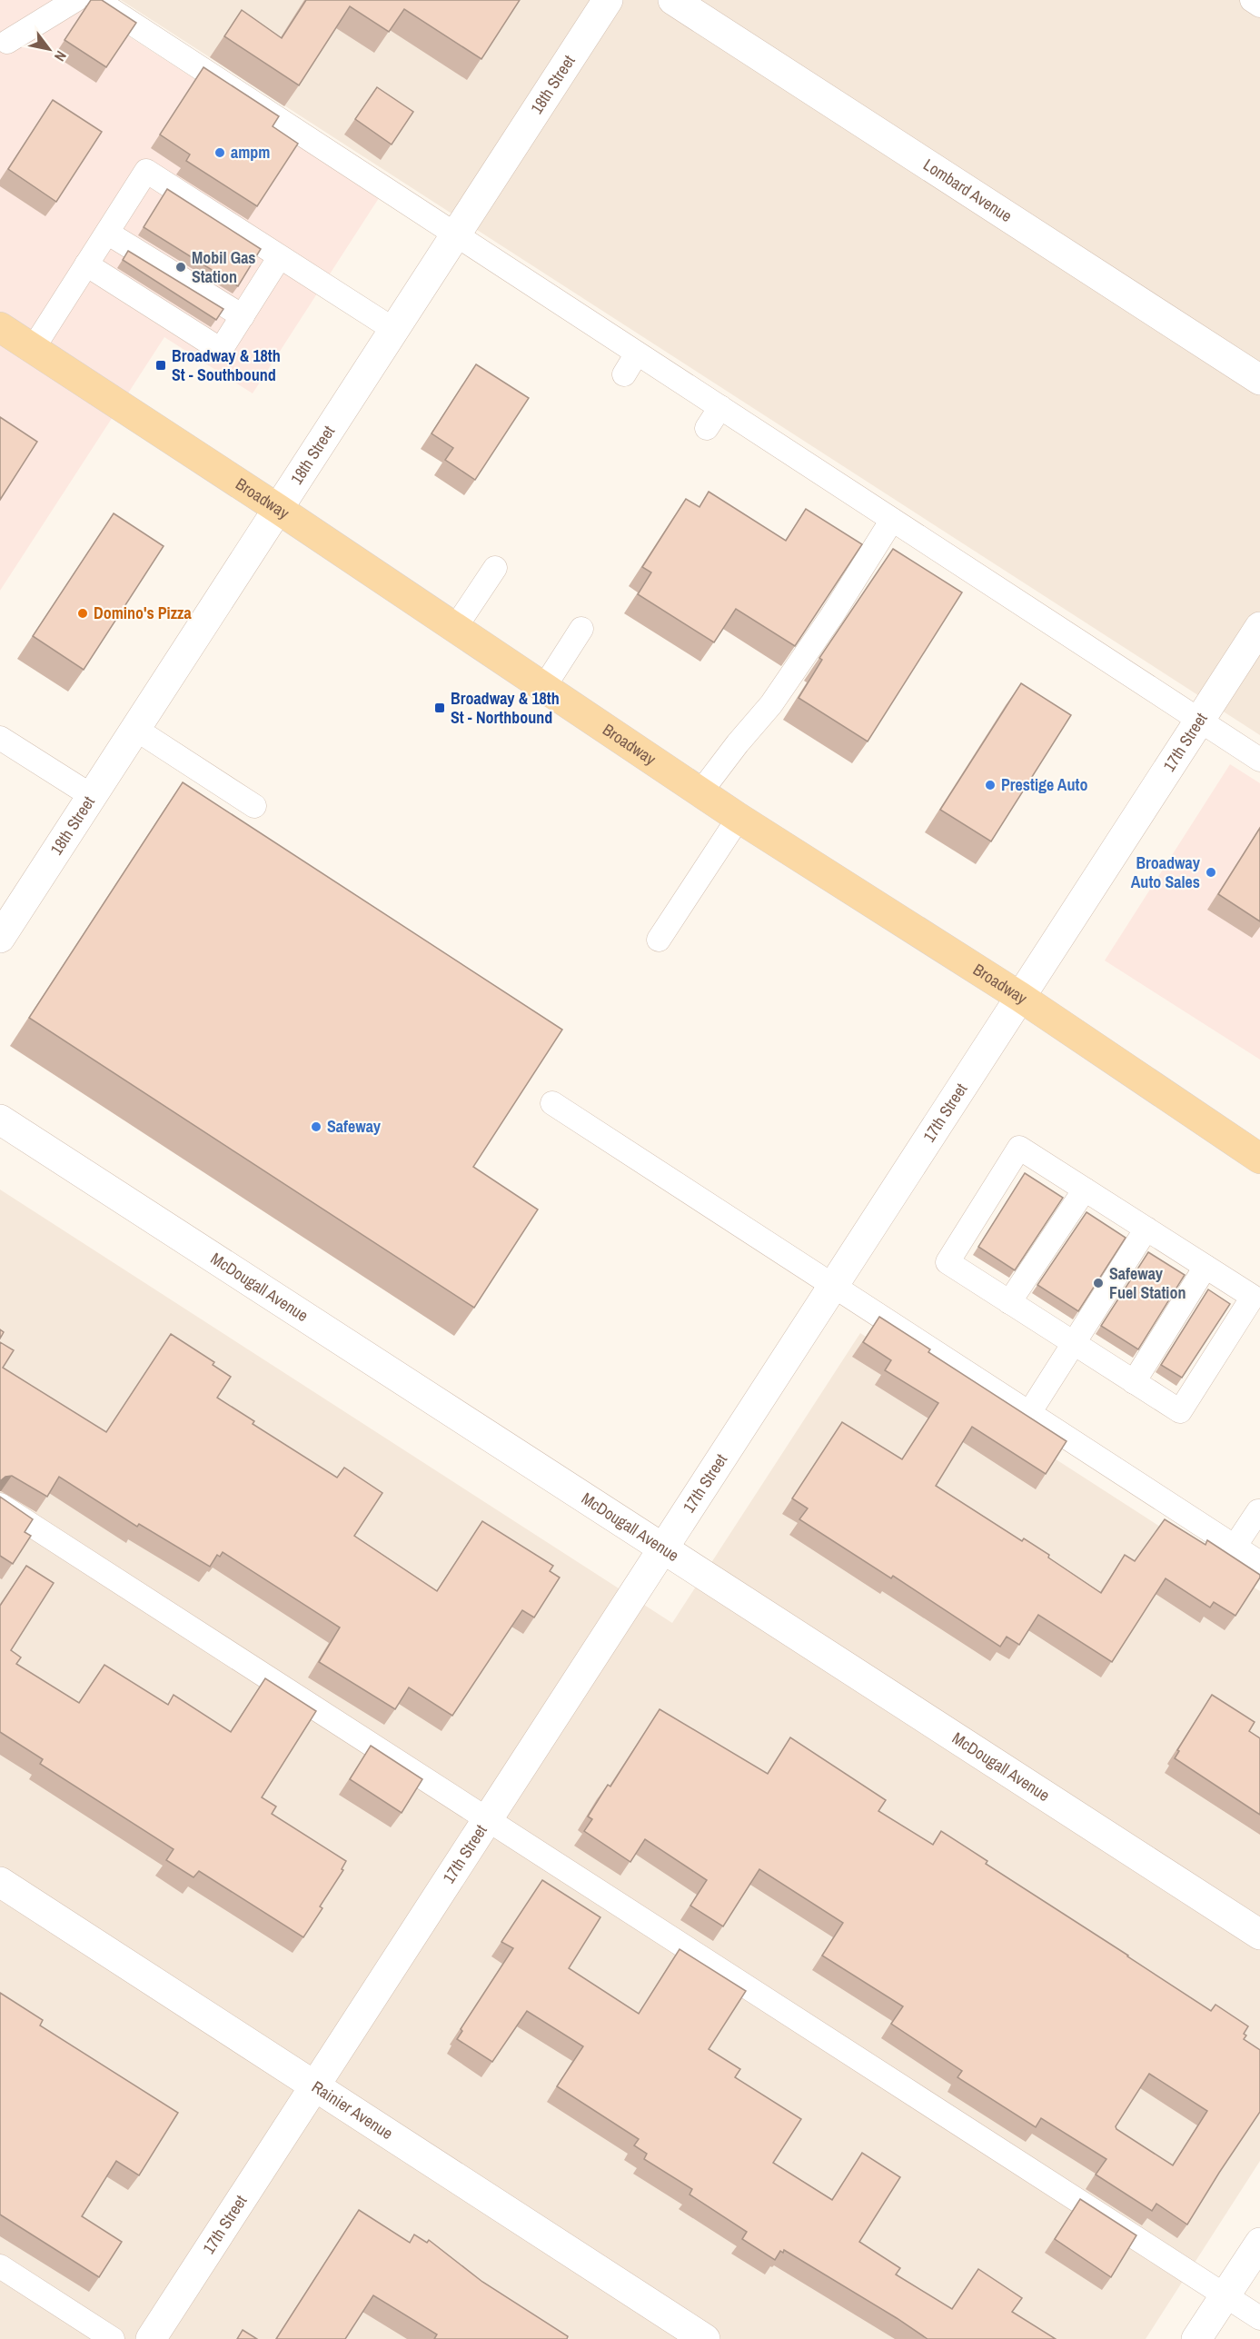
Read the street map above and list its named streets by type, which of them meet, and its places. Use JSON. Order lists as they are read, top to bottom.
{
  "streets": {
    "main road": ["Broadway"],
    "street": [
      "18th Street",
      "Lombard Avenue",
      "17th Street",
      "McDougall Avenue",
      "Rainier Avenue"
    ]
  },
  "crossings": [
    ["18th Street", "Broadway"],
    ["Broadway", "17th Street"],
    ["17th Street", "McDougall Avenue"],
    ["17th Street", "Rainier Avenue"]
  ],
  "places": {
    "other": [
      "ampm",
      "Mobil Gas Station",
      "Domino's Pizza",
      "Prestige Auto",
      "Broadway Auto Sales",
      "Safeway",
      "Safeway Fuel Station"
    ],
    "transit": ["Broadway & 18th St - Southbound", "Broadway & 18th St - Northbound"]
  },
  "north": "bottom right"
}
